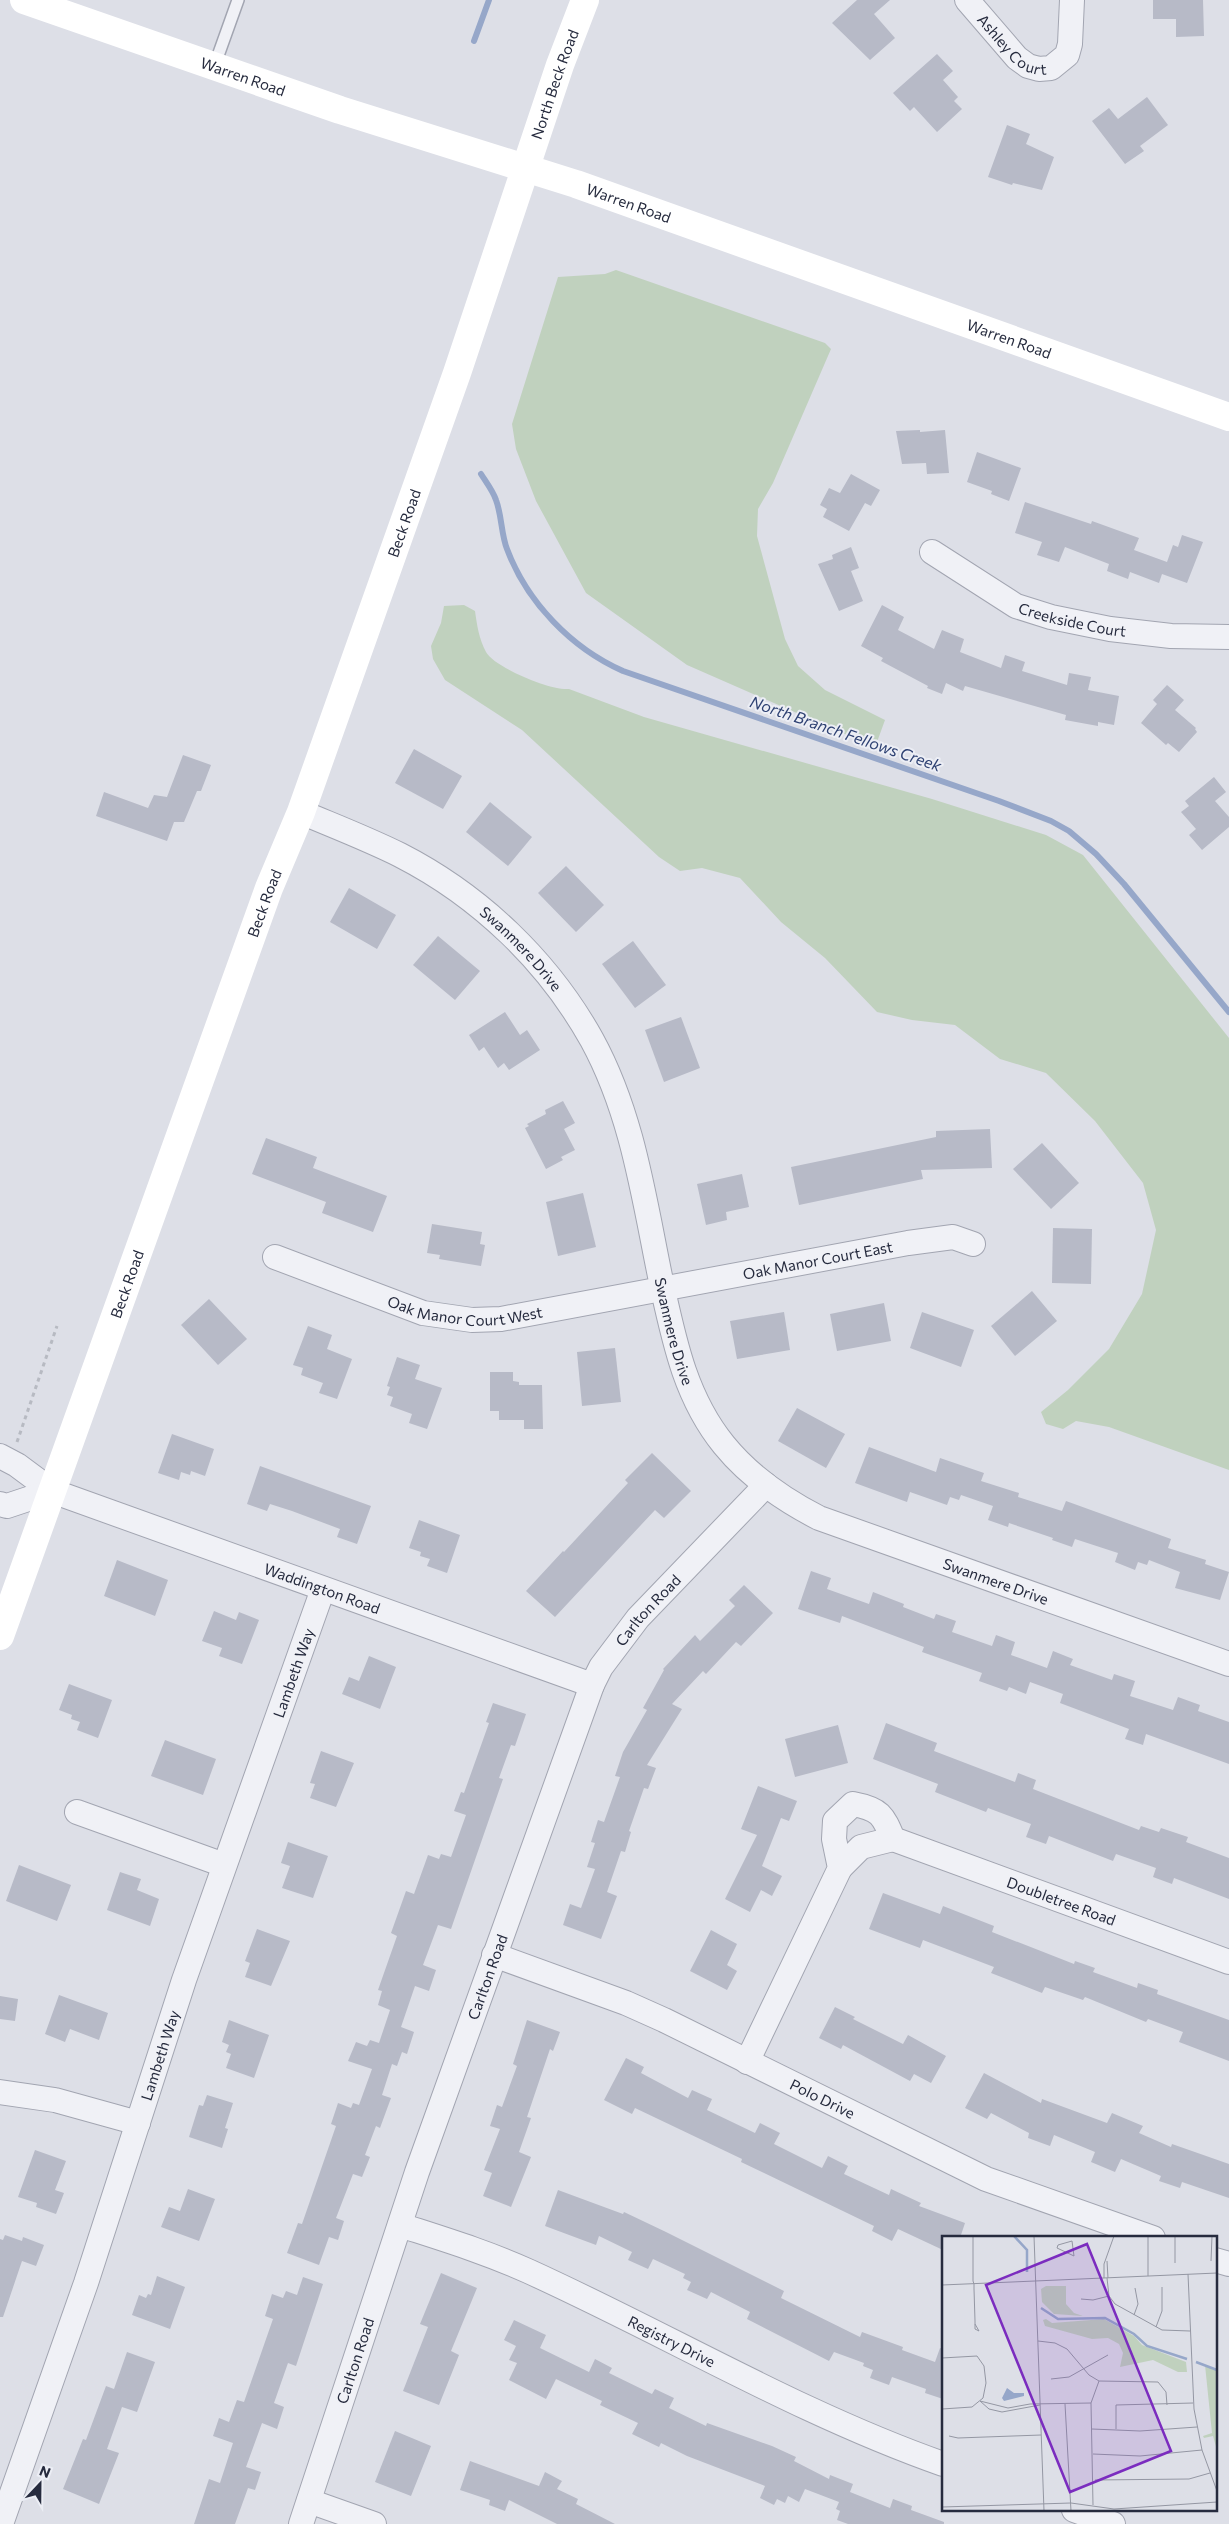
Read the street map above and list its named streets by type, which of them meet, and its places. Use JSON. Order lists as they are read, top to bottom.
{
  "streets": {
    "main road": ["Warren Road", "North Beck Road", "Beck Road"],
    "street": [
      "Ashley Court",
      "Creekside Court",
      "Swanmere Drive",
      "Oak Manor Court East",
      "Oak Manor Court West",
      "Waddington Road",
      "Carlton Road",
      "Lambeth Way",
      "Doubletree Road",
      "Polo Drive",
      "Registry Drive"
    ]
  },
  "crossings": [
    ["Warren Road", "North Beck Road"],
    ["Warren Road", "Beck Road"],
    ["North Beck Road", "Beck Road"],
    ["Beck Road", "Swanmere Drive"],
    ["Beck Road", "Waddington Road"],
    ["Swanmere Drive", "Oak Manor Court East"],
    ["Swanmere Drive", "Oak Manor Court West"],
    ["Swanmere Drive", "Carlton Road"],
    ["Oak Manor Court East", "Oak Manor Court West"],
    ["Waddington Road", "Carlton Road"],
    ["Waddington Road", "Lambeth Way"],
    ["Carlton Road", "Polo Drive"],
    ["Carlton Road", "Registry Drive"]
  ],
  "water": ["North Branch Fellows Creek"],
  "north": "top"
}
